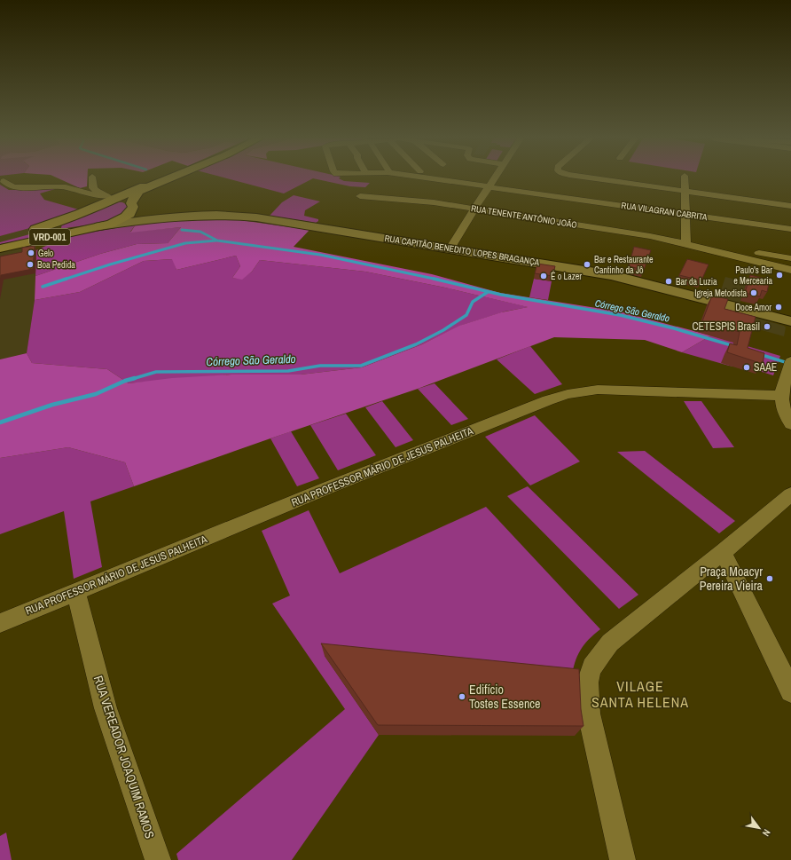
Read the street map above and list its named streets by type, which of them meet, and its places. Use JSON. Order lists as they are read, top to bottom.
{
  "streets": {
    "main road": ["VRD-001", "RUA CAPITÃO BENEDITO LOPES BRAGANÇA"],
    "street": [
      "RUA VILAGRAN CABRITA",
      "RUA TENENTE ANTÔNIO JOÃO",
      "RUA PROFESSOR MÁRIO DE JESUS PALHEITA",
      "RUA VEREADOR JOAQUIM RAMOS"
    ]
  },
  "crossings": [
    ["VRD-001", "RUA CAPITÃO BENEDITO LOPES BRAGANÇA"],
    ["RUA PROFESSOR MÁRIO DE JESUS PALHEITA", "RUA VEREADOR JOAQUIM RAMOS"]
  ],
  "districts": ["VILAGE SANTA HELENA"],
  "water": ["Córrego São Geraldo"],
  "places": [
    "Gelo",
    "Boa Pedida",
    "Bar e Restaurante Cantinho da Jô",
    "Paulo's Bar e Mercearia",
    "É o Lazer",
    "Bar da Luzia",
    "Igreja Metodista",
    "Doce Amor",
    "CETESPIS Brasil",
    "SAAE",
    "Praça Moacyr Pereira Vieira",
    "Edifício Tostes Essence"
  ],
  "north": "bottom right"
}
